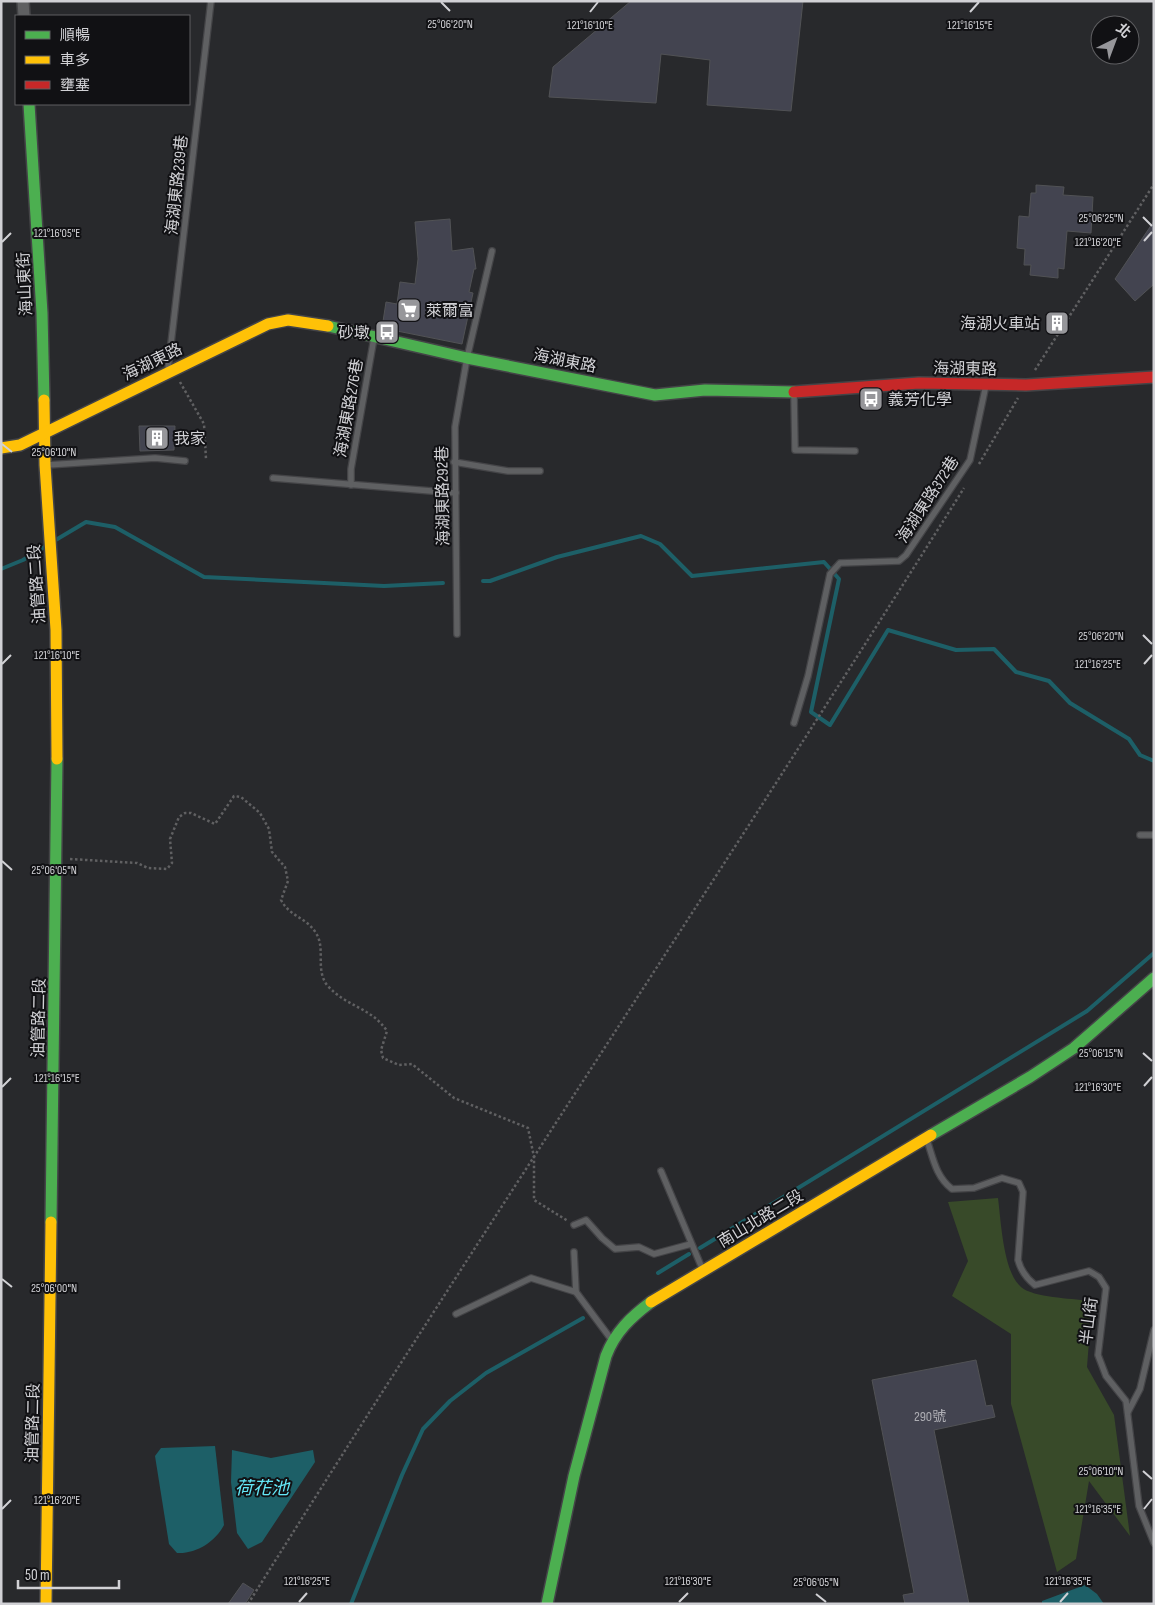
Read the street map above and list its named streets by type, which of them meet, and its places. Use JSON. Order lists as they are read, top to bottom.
{
  "streets": {
    "street": [
      "海山東街",
      "海湖東路",
      "油管路二段",
      "南山北路二段"
    ],
    "lane": [
      "海湖東路239巷",
      "海湖東路276巷",
      "海湖東路292巷",
      "海湖東路372巷",
      "半山街"
    ]
  },
  "crossings": [
    ["海湖東路239巷", "海湖東路"],
    ["海山東街", "海湖東路"],
    ["海山東街", "油管路二段"],
    ["海湖東路", "海湖東路276巷"],
    ["海湖東路", "海湖東路292巷"],
    ["海湖東路", "海湖東路372巷"],
    ["海湖東路", "油管路二段"],
    ["南山北路二段", "半山街"]
  ],
  "water": ["荷花池"],
  "places": {
    "supermarket": ["萊爾富"],
    "building": ["海湖火車站", "我家"],
    "bus stop": ["砂墩", "義芳化學"]
  },
  "house_numbers": ["290號"],
  "legend": ["順暢", "車多", "壅塞"],
  "scale_bar": "50 m",
  "north": "top right",
  "coordinates": [
    "25°06'20\"N",
    "121°16'10\"E",
    "121°16'15\"E",
    "25°06'25\"N",
    "121°16'05\"E",
    "121°16'20\"E",
    "25°06'10\"N",
    "121°16'25\"E",
    "25°06'05\"N",
    "25°06'15\"N",
    "121°16'30\"E",
    "25°06'00\"N",
    "121°16'35\"E"
  ]
}
